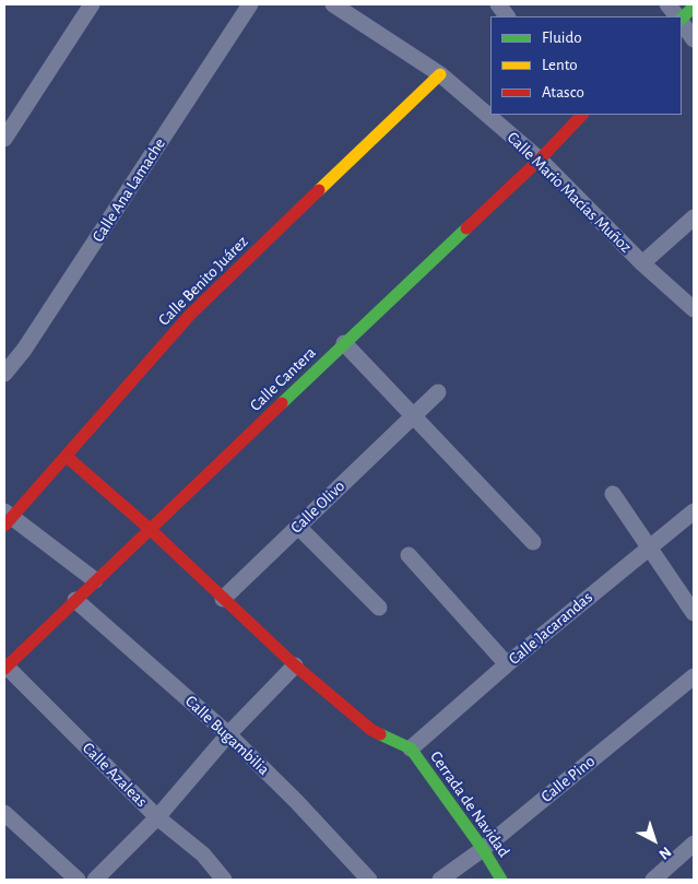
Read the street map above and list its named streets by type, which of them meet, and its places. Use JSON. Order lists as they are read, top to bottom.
{
  "streets": {
    "street": [
      "Calle Ana Lamache",
      "Calle Mario Macías Muñoz",
      "Calle Benito Juárez",
      "Calle Cantera",
      "Calle Olivo",
      "Calle Jacarandas",
      "Calle Bugambilia",
      "Calle Azaleas",
      "Calle Pino",
      "Cerrada de Navidad"
    ]
  },
  "crossings": [
    ["Calle Mario Macías Muñoz", "Calle Benito Juárez"],
    ["Calle Mario Macías Muñoz", "Calle Cantera"],
    ["Calle Cantera", "Calle Bugambilia"],
    ["Calle Cantera", "Calle Azaleas"],
    ["Calle Jacarandas", "Cerrada de Navidad"],
    ["Calle Pino", "Cerrada de Navidad"]
  ],
  "legend": ["Fluido", "Lento", "Atasco"],
  "north": "bottom right"
}
